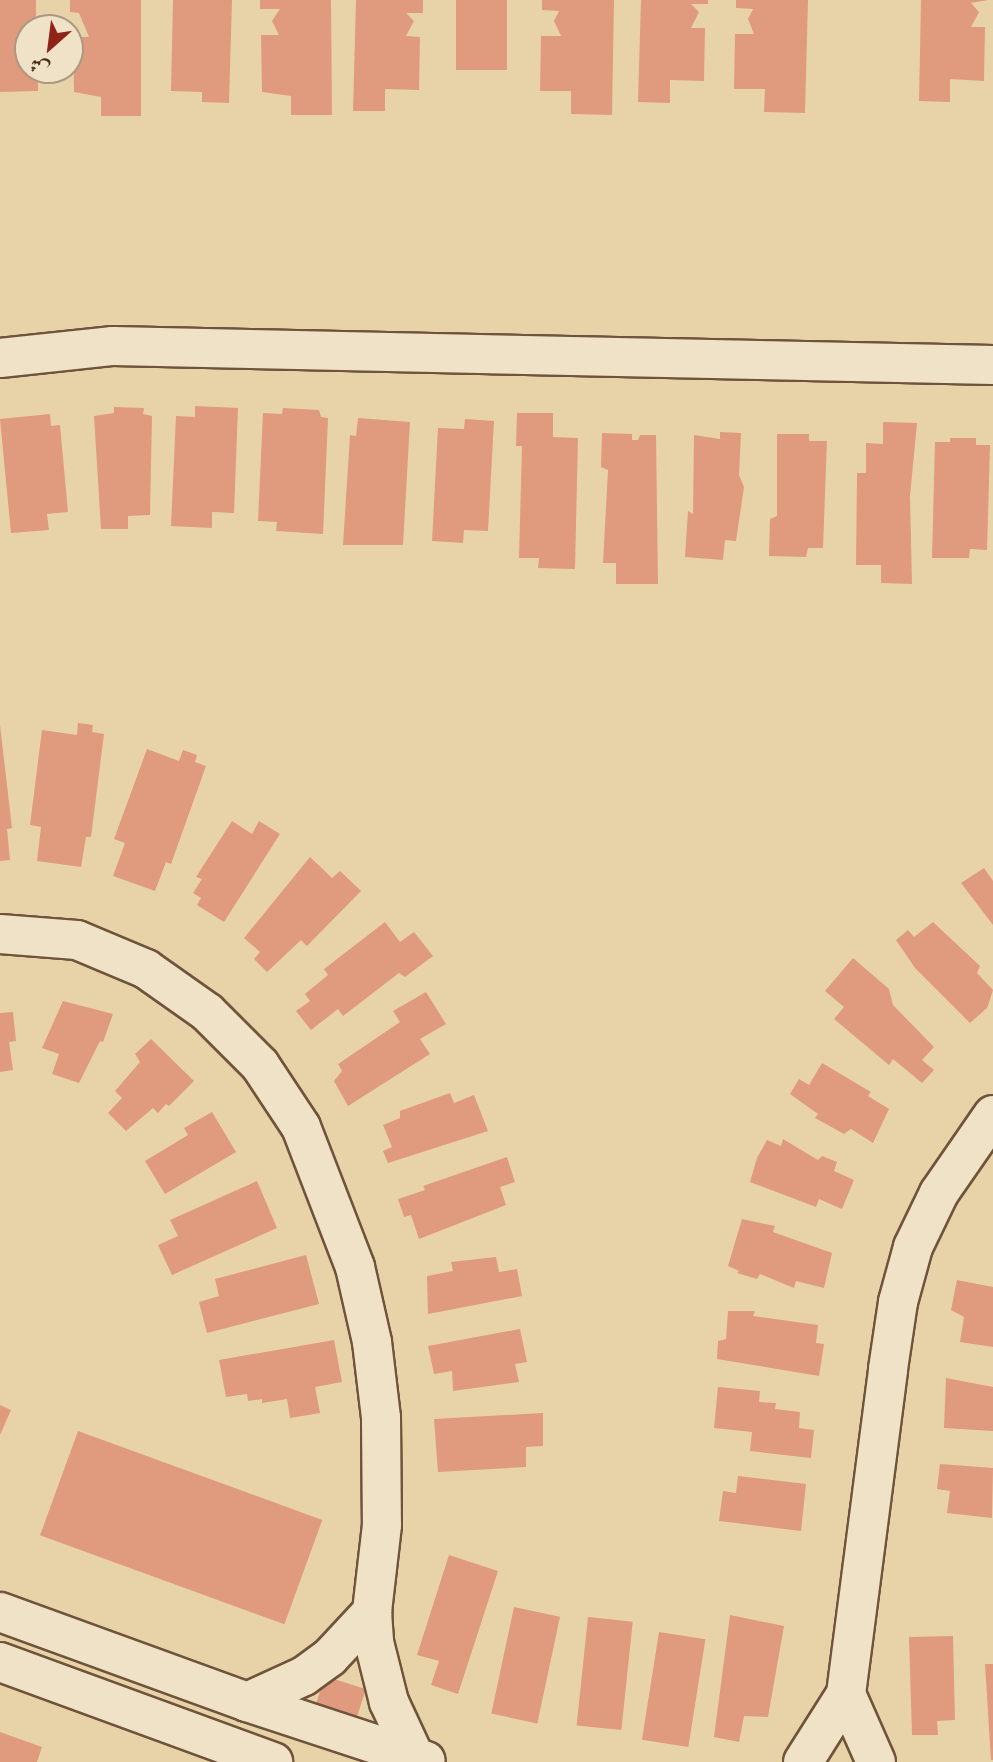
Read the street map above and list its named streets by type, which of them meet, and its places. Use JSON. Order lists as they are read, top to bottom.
{
  "north": "bottom left"
}
